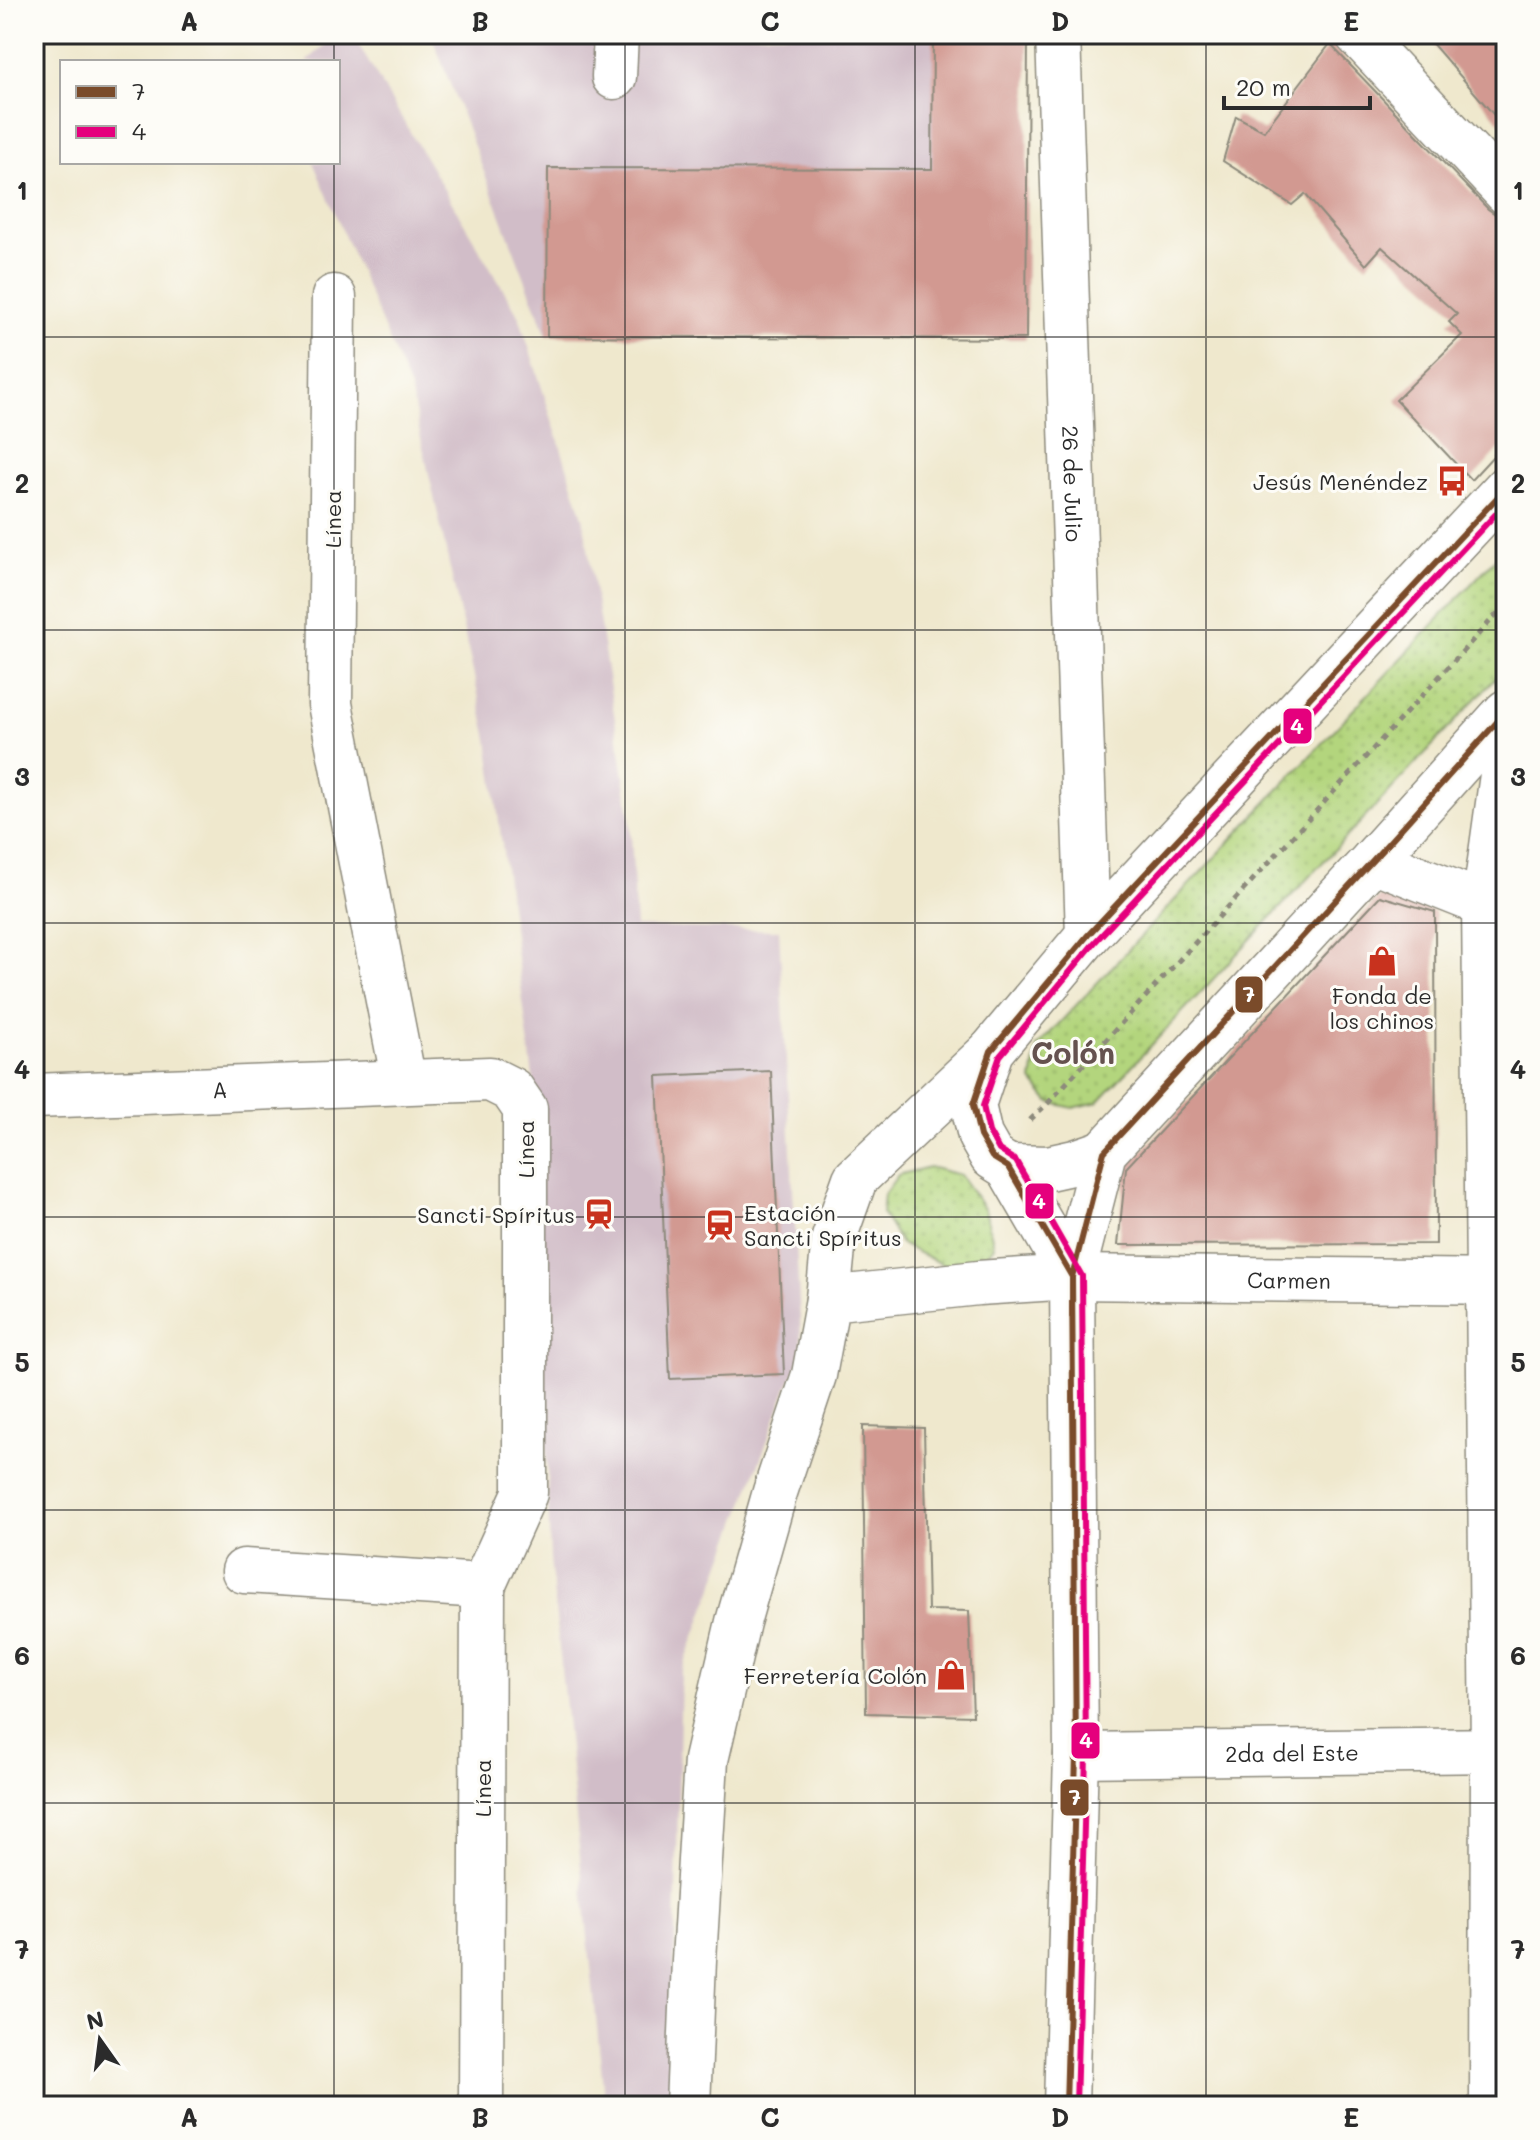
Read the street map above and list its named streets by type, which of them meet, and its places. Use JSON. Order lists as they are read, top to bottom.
{
  "streets": {
    "street": [
      "26 de Julio",
      "Línea",
      "A",
      "Carmen",
      "2da del Este"
    ]
  },
  "crossings": [
    ["Línea", "A"]
  ],
  "districts": ["Colón"],
  "places": {
    "bus stop": ["Jesús Menéndez"],
    "shop": ["Fonda de los chinos", "Ferretería Colón"],
    "station": ["Sancti Spíritus", "Estación Sancti Spíritus"]
  },
  "lines": ["transit line 7", "transit line 4"],
  "legend": ["7", "4"],
  "scale_bar": "20 m",
  "north": "top",
  "grid": {
    "columns": [
      "A",
      "B",
      "C",
      "D",
      "E"
    ],
    "rows": [
      "1",
      "2",
      "3",
      "4",
      "5",
      "6",
      "7"
    ]
  }
}
